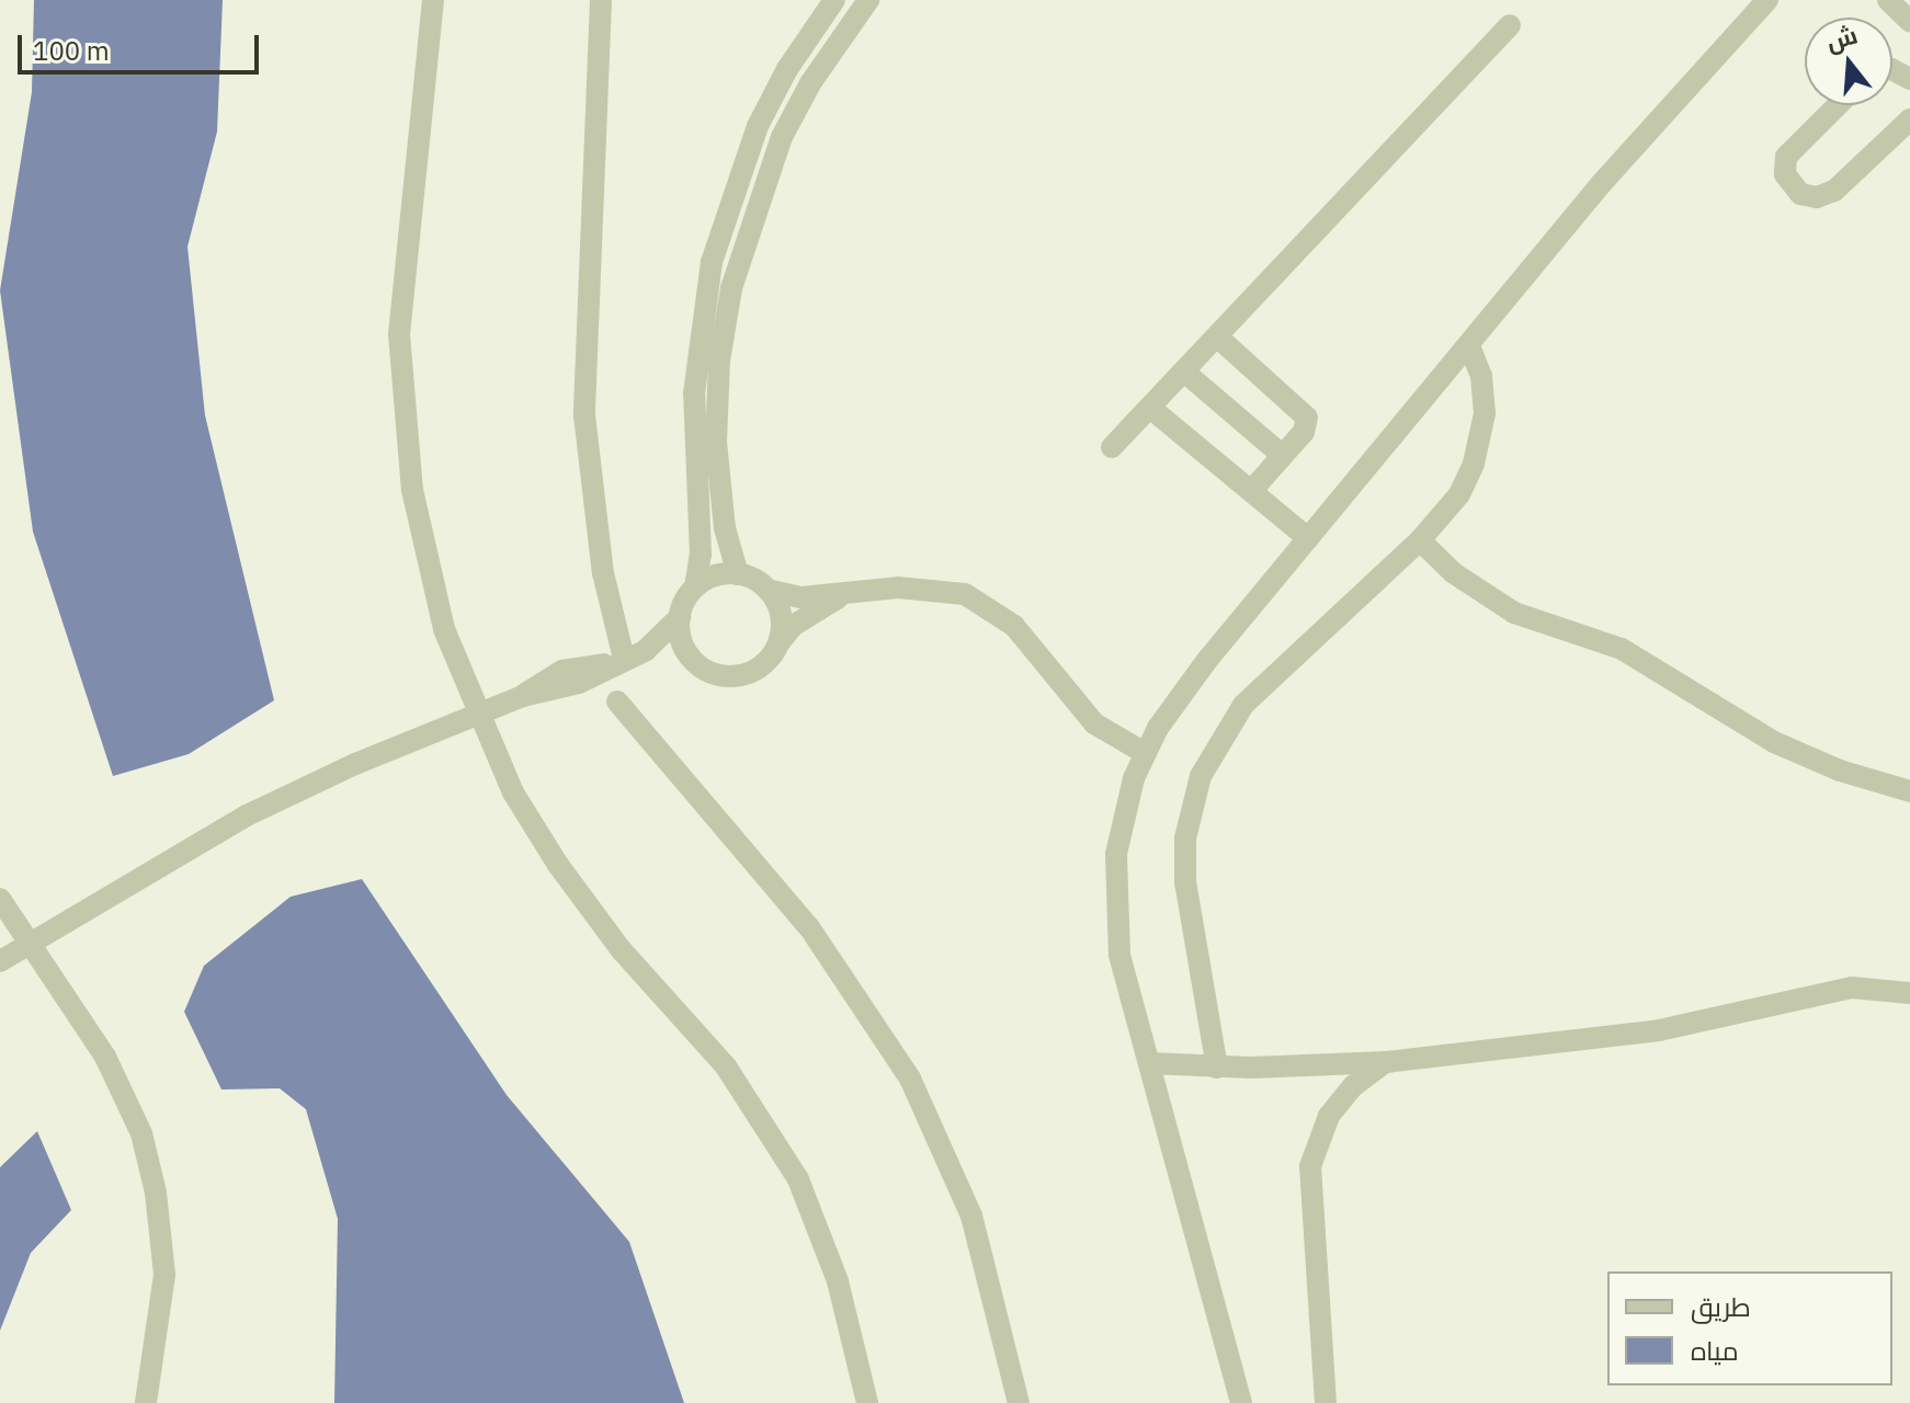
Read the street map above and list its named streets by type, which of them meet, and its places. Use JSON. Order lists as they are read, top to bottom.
{
  "legend": ["طريق", "مياه"],
  "scale_bar": "100 m",
  "north": "top"
}
